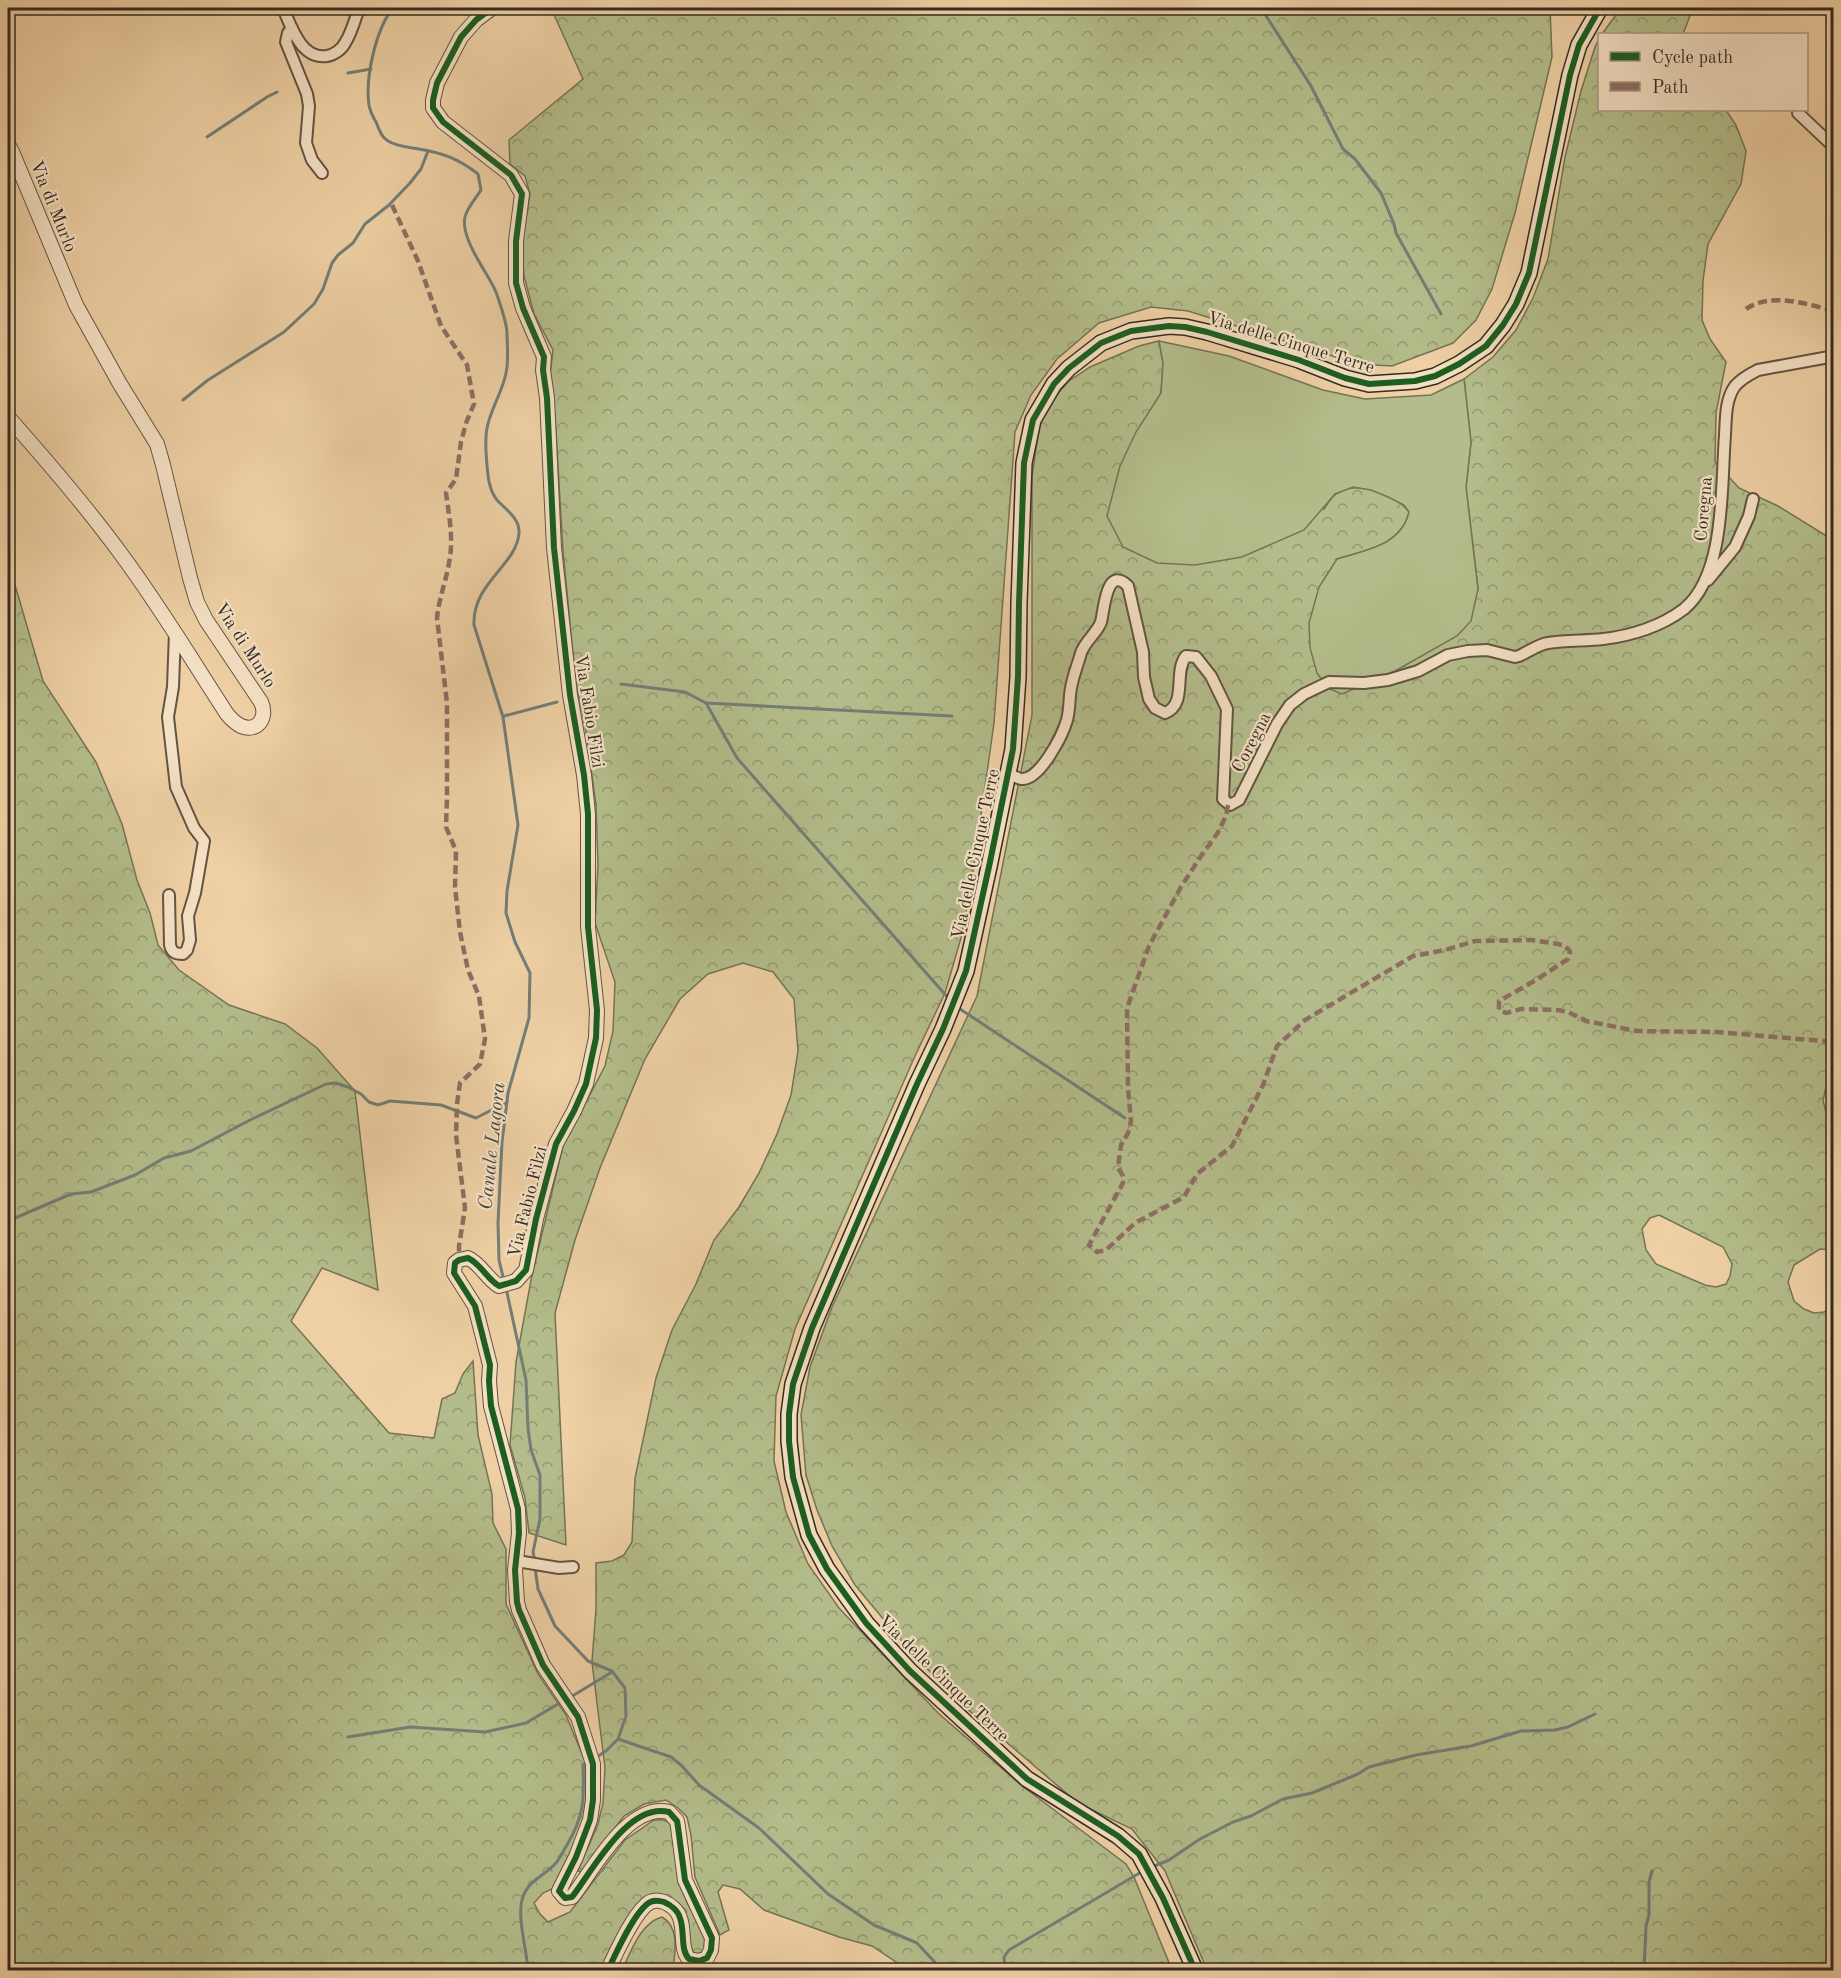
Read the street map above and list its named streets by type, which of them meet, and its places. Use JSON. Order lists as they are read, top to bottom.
{
  "streets": {
    "main road": ["Via delle Cinque Terre"],
    "street": ["Via di Murlo", "Coregna", "Via Fabio Filzi"]
  },
  "crossings": [
    ["Via delle Cinque Terre", "Coregna"]
  ],
  "water": ["Canale Lagora"],
  "legend": ["Cycle path", "Path"]
}
